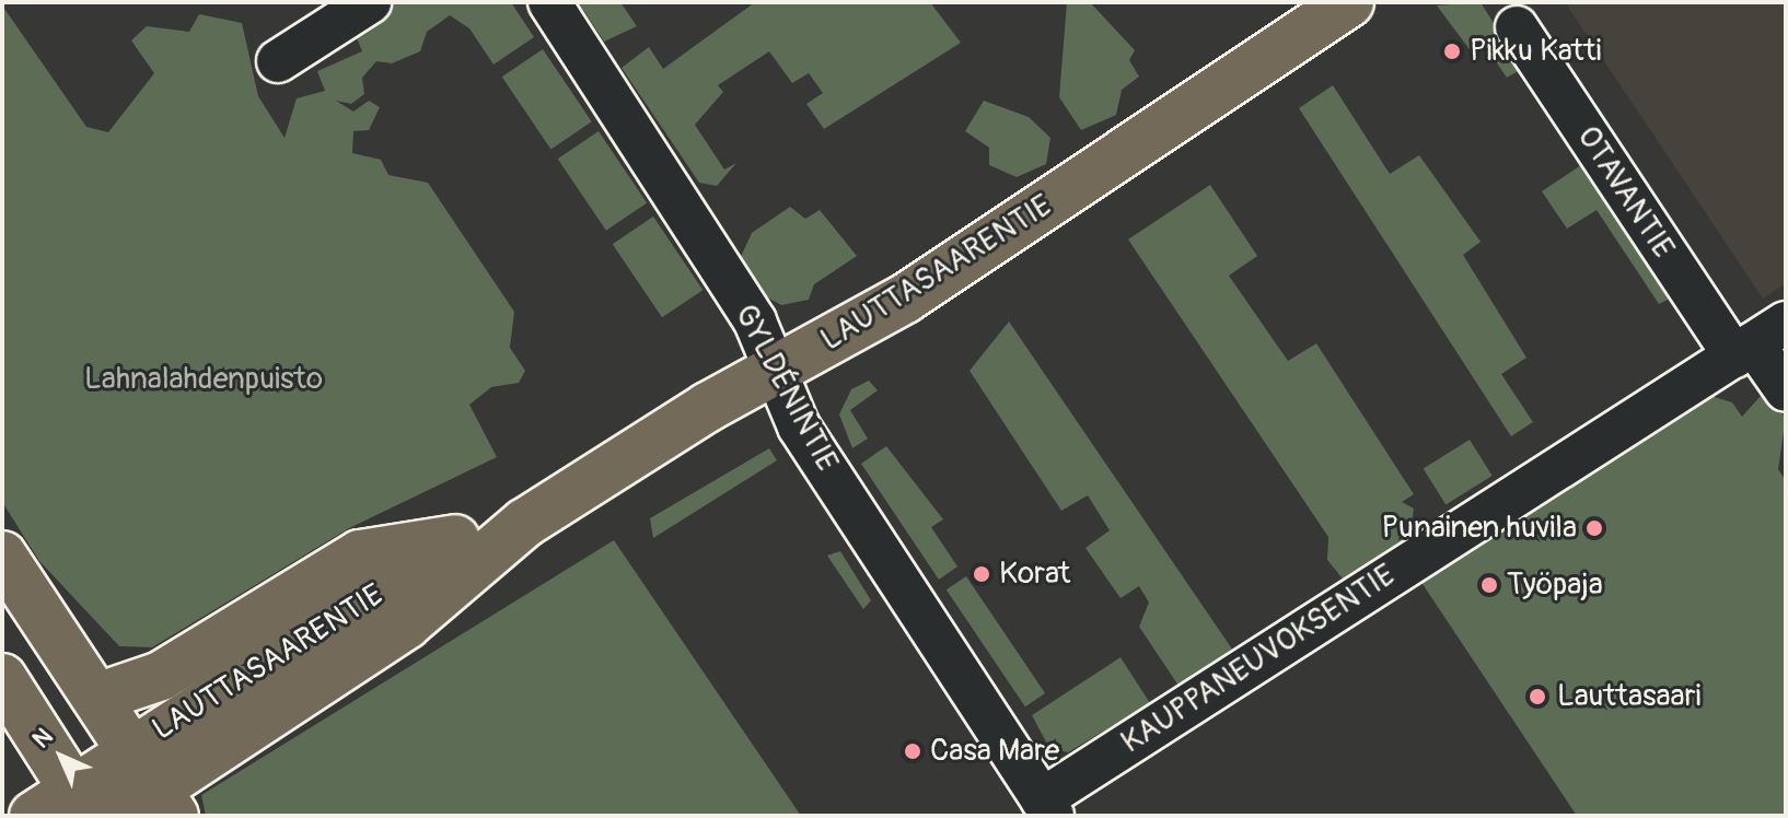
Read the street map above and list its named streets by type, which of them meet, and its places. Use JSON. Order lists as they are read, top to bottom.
{
  "streets": {
    "main road": ["LAUTTASAARENTIE"],
    "street": ["OTAVANTIE", "GYLDÉNINTIE", "KAUPPANEUVOKSENTIE"]
  },
  "crossings": [
    ["OTAVANTIE", "KAUPPANEUVOKSENTIE"],
    ["LAUTTASAARENTIE", "GYLDÉNINTIE"],
    ["GYLDÉNINTIE", "KAUPPANEUVOKSENTIE"]
  ],
  "parks": ["Lahnalahdenpuisto"],
  "places": [
    "Pikku Katti",
    "Punainen huvila",
    "Korat",
    "Työpaja",
    "Lauttasaari",
    "Casa Mare"
  ],
  "north": "top left"
}
